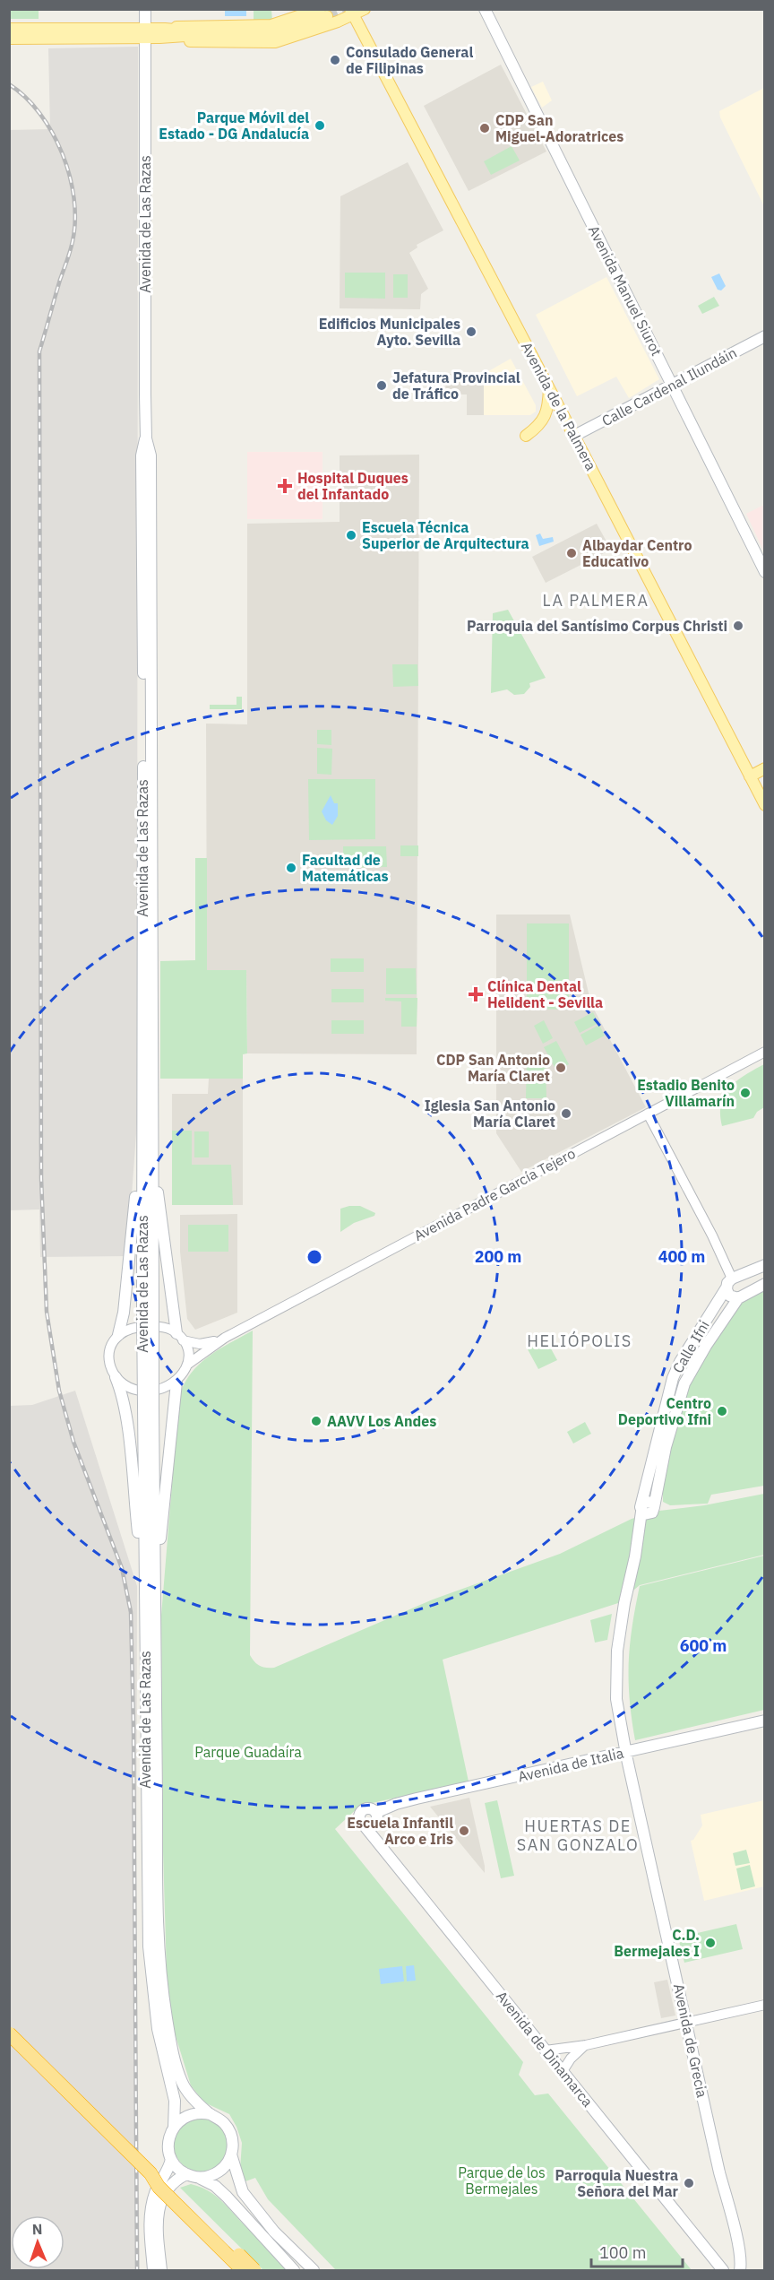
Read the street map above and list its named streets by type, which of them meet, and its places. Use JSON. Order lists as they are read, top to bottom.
{
  "streets": {
    "main road": [
      "Avenida de Las Razas",
      "Avenida Manuel Siurot",
      "Calle Cardenal Ilundáin",
      "Avenida de la Palmera",
      "Calle Ifni",
      "Avenida de Italia",
      "Avenida de Grecia",
      "Avenida de Dinamarca"
    ],
    "street": ["Avenida Padre García Tejero"]
  },
  "crossings": [
    ["Avenida Manuel Siurot", "Calle Cardenal Ilundáin"],
    ["Calle Cardenal Ilundáin", "Avenida de la Palmera"],
    ["Calle Ifni", "Avenida de Grecia"],
    ["Avenida de Italia", "Avenida de Grecia"],
    ["Avenida de Italia", "Avenida de Dinamarca"]
  ],
  "districts": ["LA PALMERA", "HELIÓPOLIS", "HUERTAS DE SAN GONZALO"],
  "parks": ["Parque Guadaíra", "Parque de los Bermejales"],
  "places": {
    "other": [
      "Consulado General de Filipinas",
      "Parque Móvil del Estado - DG Andalucía",
      "CDP San Miguel-Adoratrices",
      "Edificios Municipales Ayto. Sevilla",
      "Jefatura Provincial de Tráfico",
      "Escuela Técnica Superior de Arquitectura",
      "Albaydar Centro Educativo",
      "Parroquia del Santísimo Corpus Christi",
      "Facultad de Matemáticas",
      "CDP San Antonio María Claret",
      "Estadio Benito Villamarín",
      "Iglesia San Antonio María Claret",
      "Centro Deportivo Ifni",
      "AAVV Los Andes",
      "Escuela Infantil Arco e Iris",
      "C.D. Bermejales I",
      "Parroquia Nuestra Señora del Mar"
    ],
    "health": ["Hospital Duques del Infantado", "Clínica Dental Helident - Sevilla"]
  },
  "scale_bar": "100 m",
  "north": "top",
  "rings": ["200 m", "400 m", "600 m"]
}
